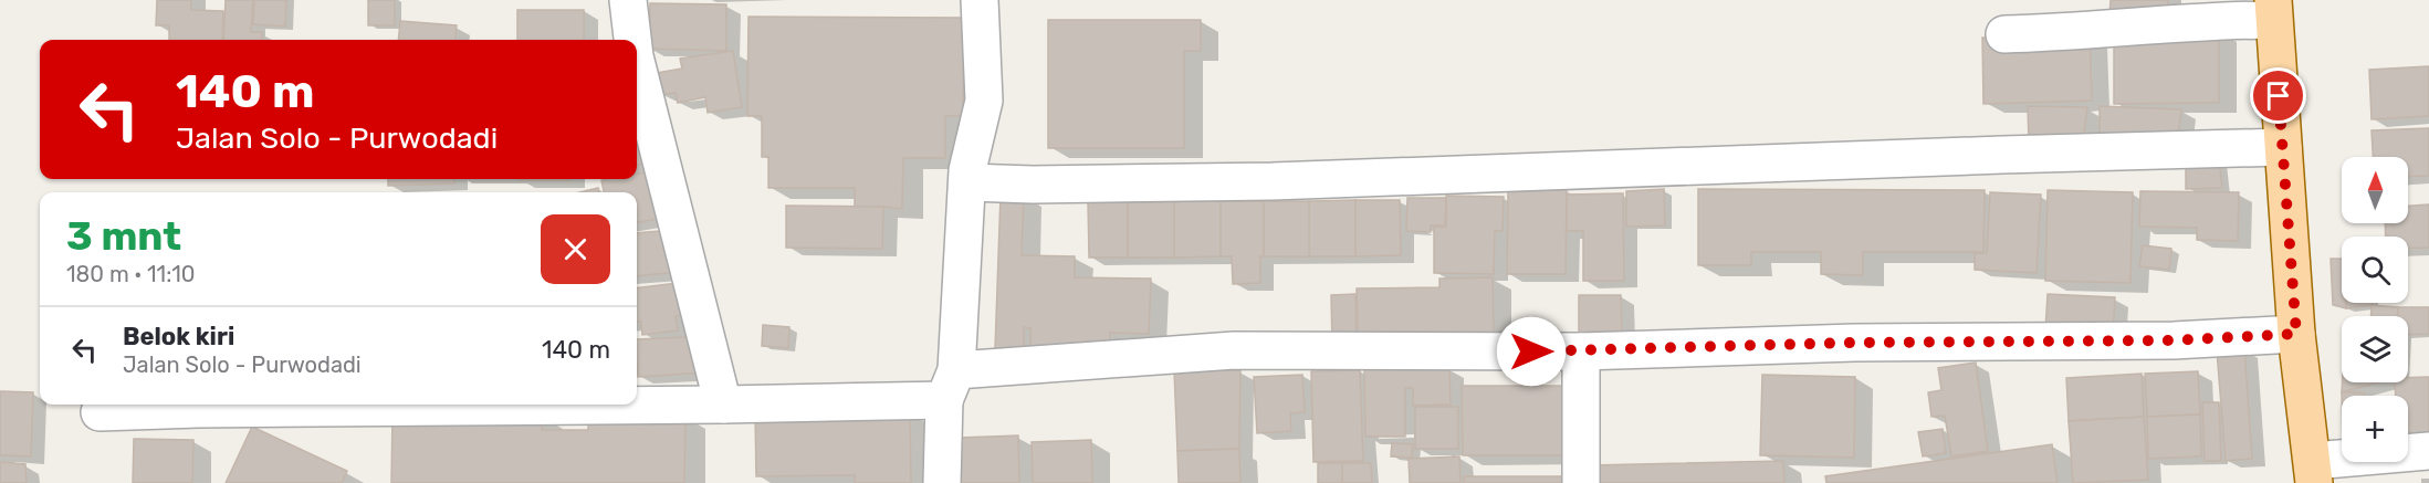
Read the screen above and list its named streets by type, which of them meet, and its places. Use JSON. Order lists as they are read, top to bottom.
{
  "north": "top",
  "page": {
    "turn": ["140 m", "Jalan Solo - Purwodadi"],
    "map_buttons": "+",
    "heading": ["3 mnt", "180 m · 11:10"],
    "list": [
      {
        "name": "Belok kiri",
        "note": "Jalan Solo - Purwodadi",
        "value": "140 m"
      }
    ]
  }
}
